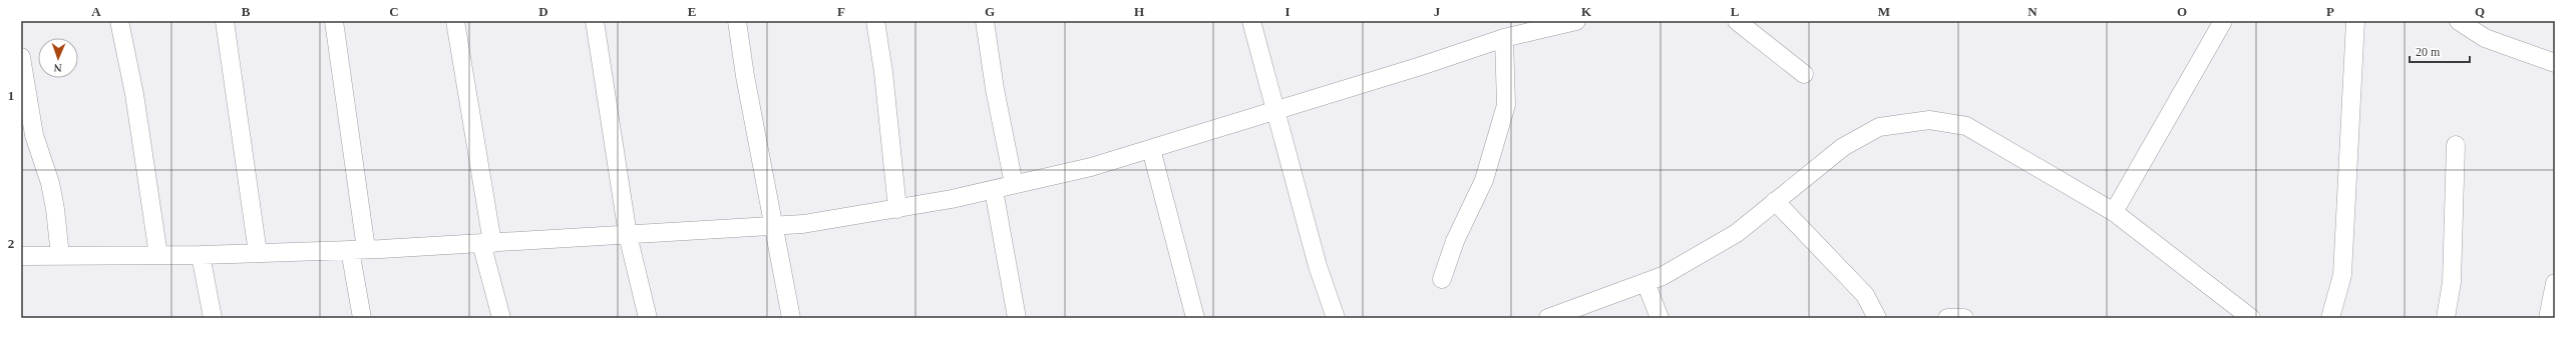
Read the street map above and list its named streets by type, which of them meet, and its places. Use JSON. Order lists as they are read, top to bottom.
{
  "scale_bar": "20 m",
  "north": "bottom",
  "grid": {
    "columns": [
      "A",
      "B",
      "C",
      "D",
      "E",
      "F",
      "G",
      "H",
      "I",
      "J",
      "K",
      "L",
      "M",
      "N",
      "O",
      "P",
      "Q"
    ],
    "rows": ["1", "2"]
  }
}
